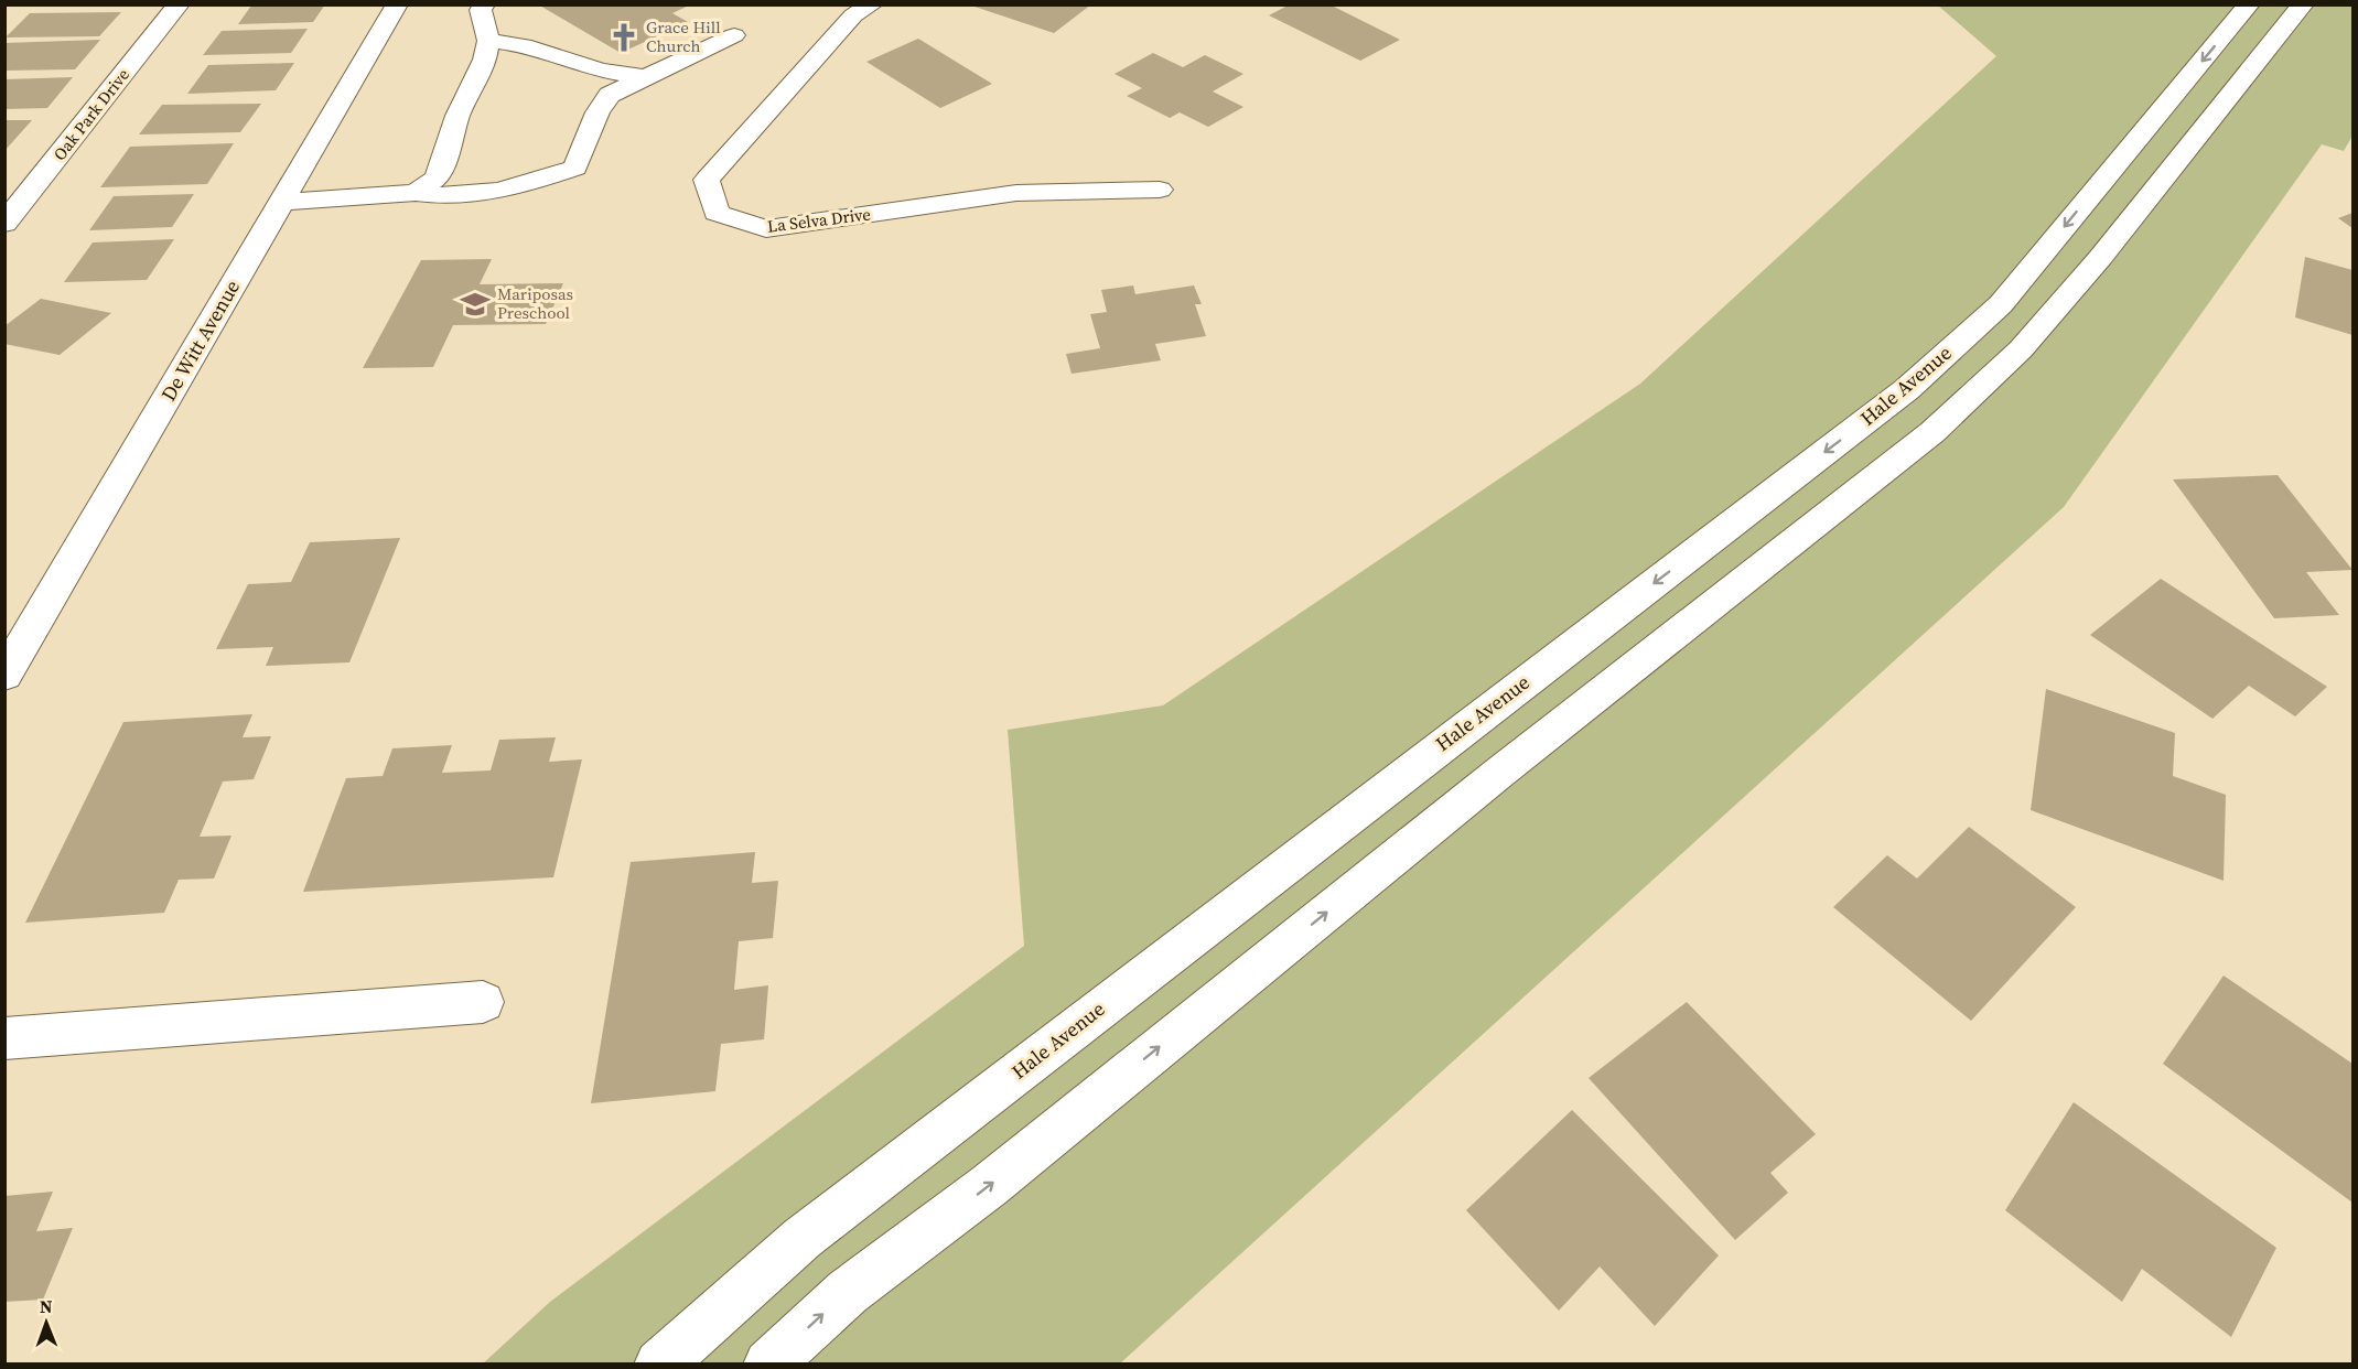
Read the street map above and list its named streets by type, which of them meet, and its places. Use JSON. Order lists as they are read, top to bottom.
{
  "streets": {
    "main road": [
      "Oak Park Drive",
      "La Selva Drive",
      "De Witt Avenue",
      "Hale Avenue"
    ]
  },
  "places": {
    "church": ["Grace Hill Church"],
    "school or university": ["Mariposas Preschool"]
  },
  "north": "top"
}
